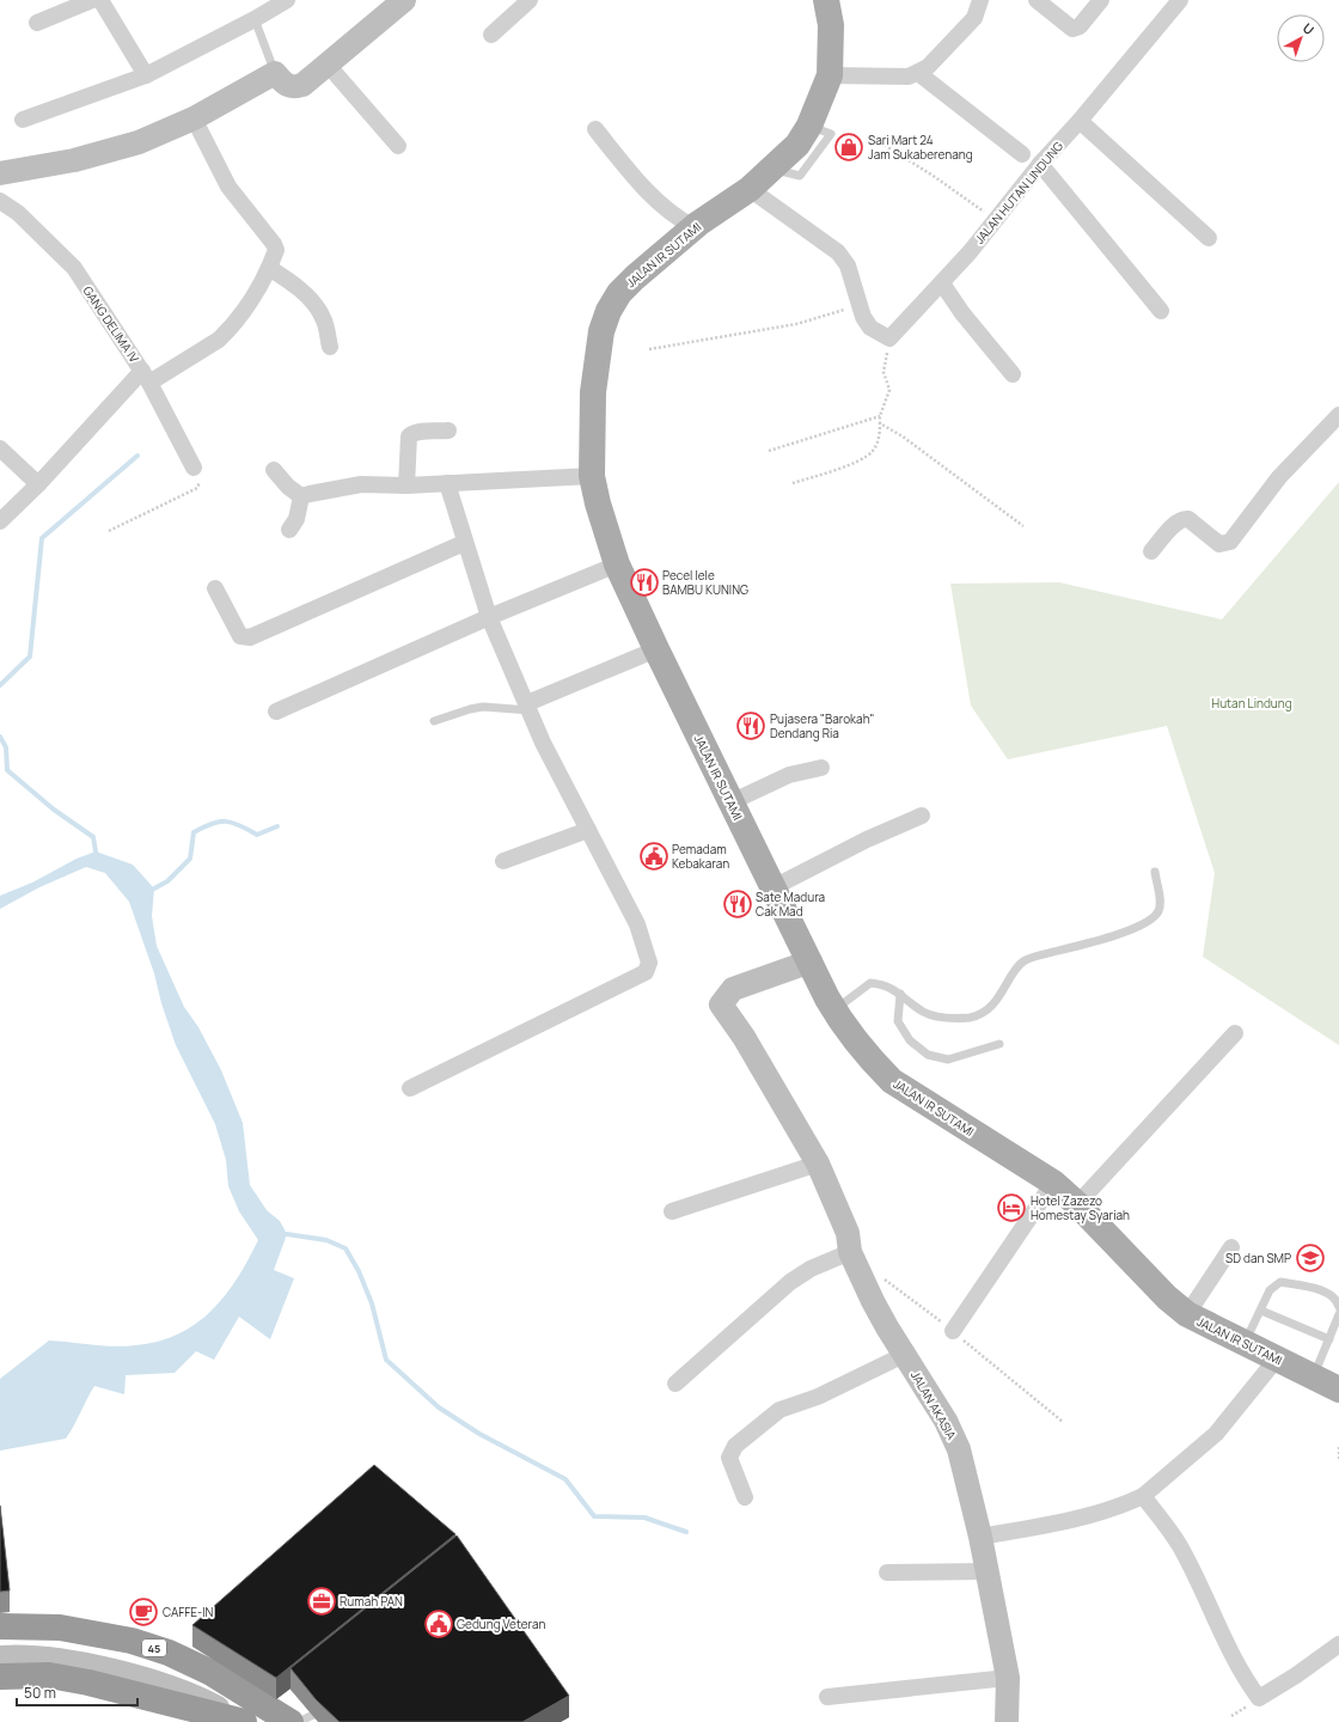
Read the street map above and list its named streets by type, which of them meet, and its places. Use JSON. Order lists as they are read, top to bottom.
{
  "streets": {
    "highway": ["45"],
    "main road": ["JALAN IR SUTAMI"],
    "street": ["JALAN HUTAN LINDUNG", "GANG DELIMA IV", "JALAN AKASIA"]
  },
  "crossings": [
    ["JALAN IR SUTAMI", "JALAN AKASIA"]
  ],
  "parks": ["Hutan Lindung"],
  "places": {
    "shop": ["Sari Mart 24 Jam Sukaberenang"],
    "restaurant": ["Pecel lele BAMBU KUNING", "Pujasera \"Barokah\" Dendang Ria", "Sate Madura Cak Mad"],
    "public building": ["Pemadam Kebakaran", "Gedung Veteran"],
    "hotel": ["Hotel Zazezo Homestay Syariah"],
    "school or university": ["SD dan SMP"],
    "office": ["Rumah PAN"],
    "cafe": ["CAFFE-IN"]
  },
  "scale_bar": "50 m",
  "north": "top right"
}
